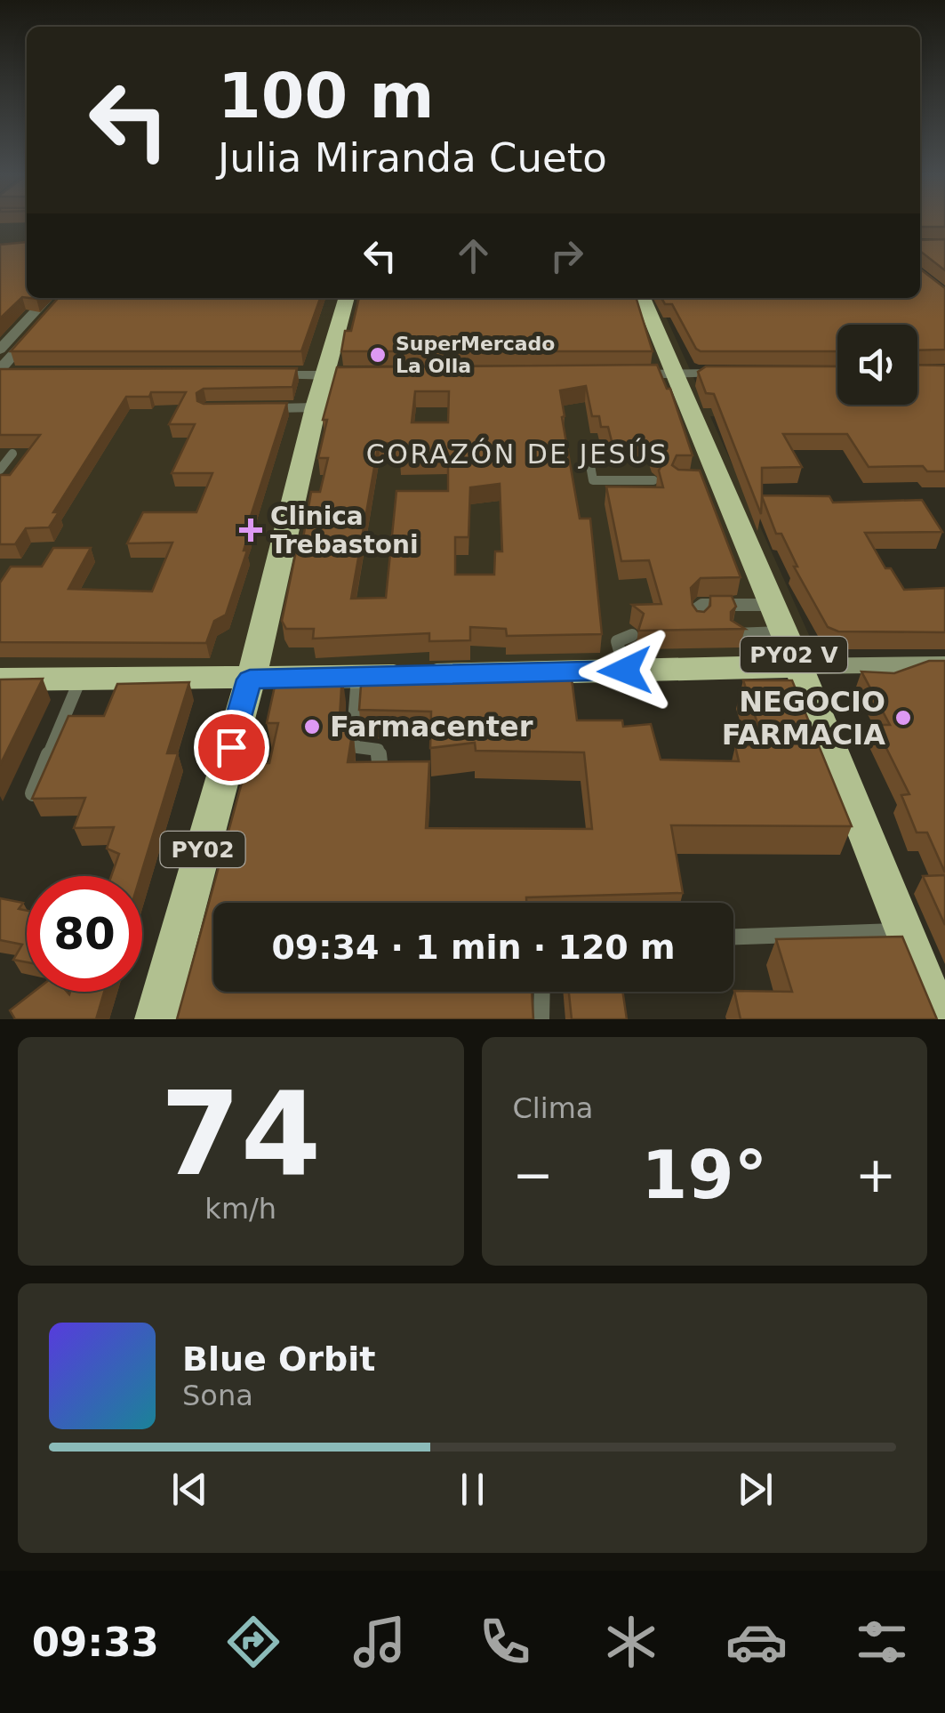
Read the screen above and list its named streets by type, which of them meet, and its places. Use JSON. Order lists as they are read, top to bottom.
{
  "streets": {
    "highway": ["PY02 V", "PY02"]
  },
  "districts": ["CORAZÓN DE JESÚS"],
  "places": {
    "other": ["SuperMercado La Olla", "NEGOCIO FARMACIA", "Farmacenter"],
    "health": ["Clinica Trebastoni"]
  },
  "page": {
    "turn": ["100 m", "Julia Miranda Cueto"],
    "limit": "80",
    "trip": "09:34 · 1 min · 120 m",
    "tile": [
      ["74", "km/h"],
      "Clima"
    ],
    "heat": ["−", "19°", "+"],
    "song": ["Blue Orbit", "Sona"],
    "tabs": "09:33"
  }
}
